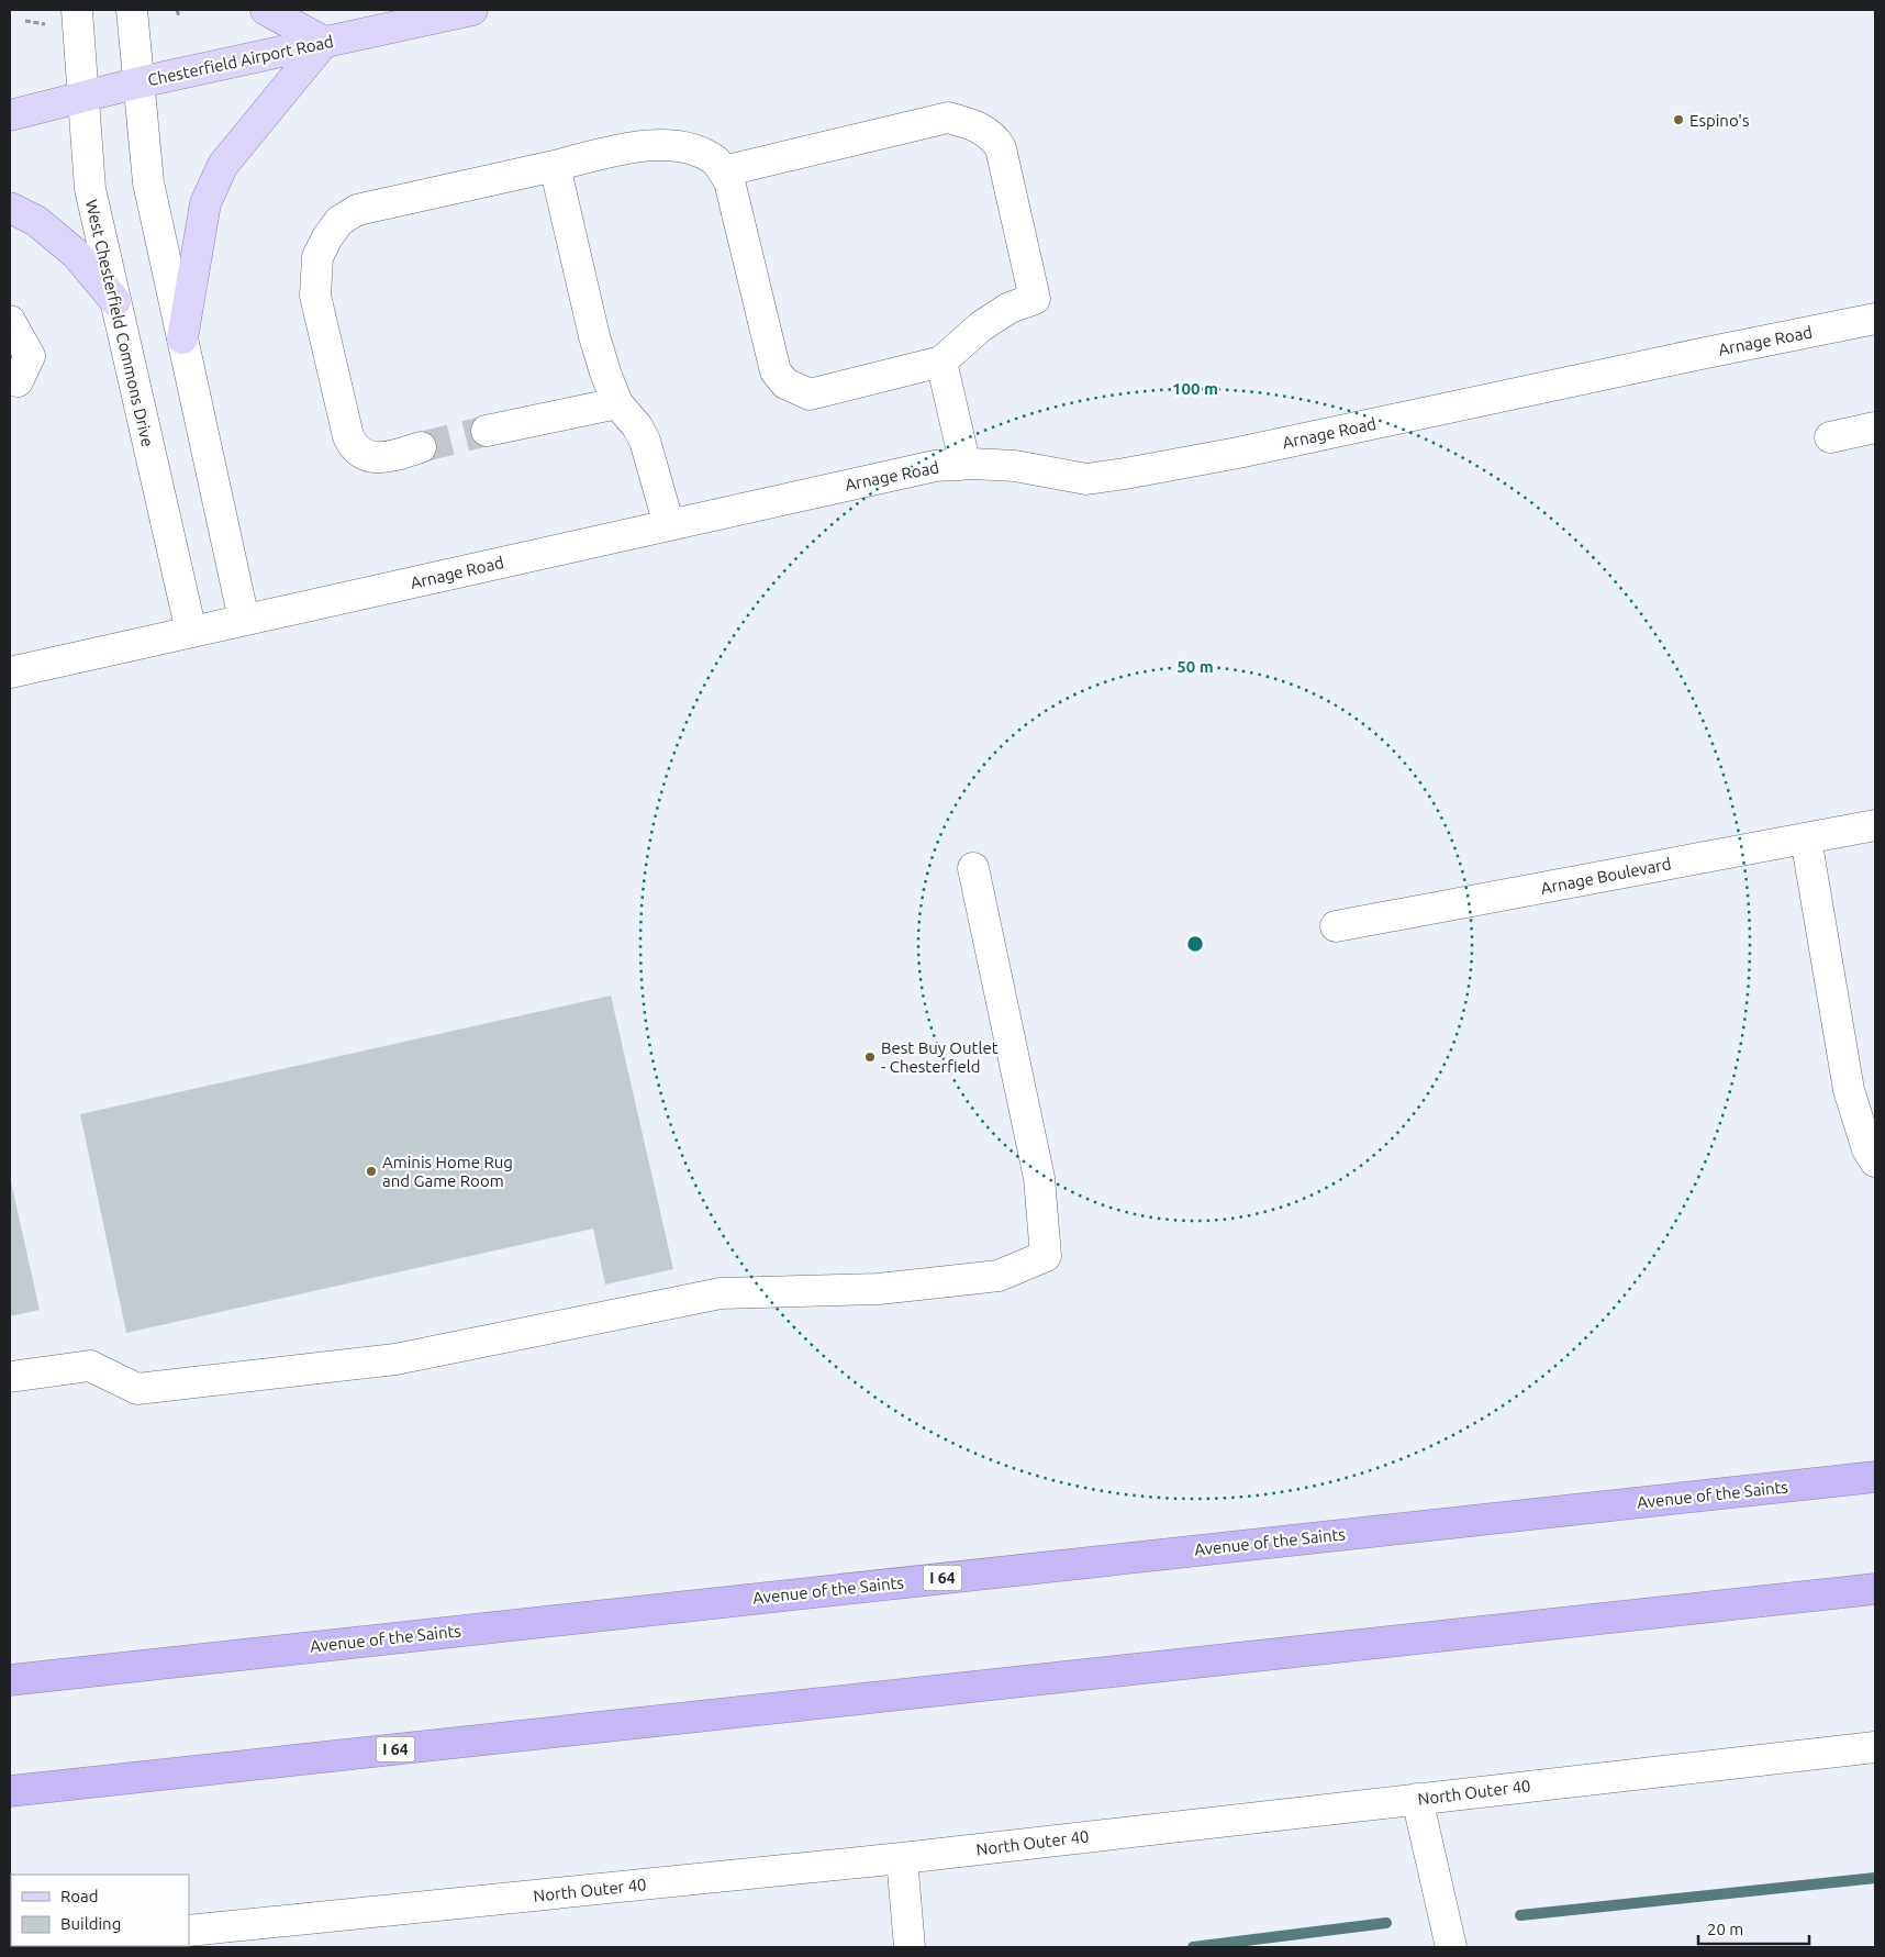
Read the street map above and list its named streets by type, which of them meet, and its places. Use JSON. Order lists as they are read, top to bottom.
{
  "streets": {
    "highway": ["Avenue of the Saints", "I 64"],
    "main road": ["Chesterfield Airport Road"],
    "street": [
      "West Chesterfield Commons Drive",
      "Arnage Road",
      "Arnage Boulevard",
      "North Outer 40"
    ]
  },
  "crossings": [
    ["Chesterfield Airport Road", "West Chesterfield Commons Drive"],
    ["West Chesterfield Commons Drive", "Arnage Road"]
  ],
  "places": ["Espino's", "Best Buy Outlet - Chesterfield", "Aminis Home Rug and Game Room"],
  "legend": ["Road", "Building"],
  "scale_bar": "20 m",
  "rings": ["100 m", "50 m"]
}
